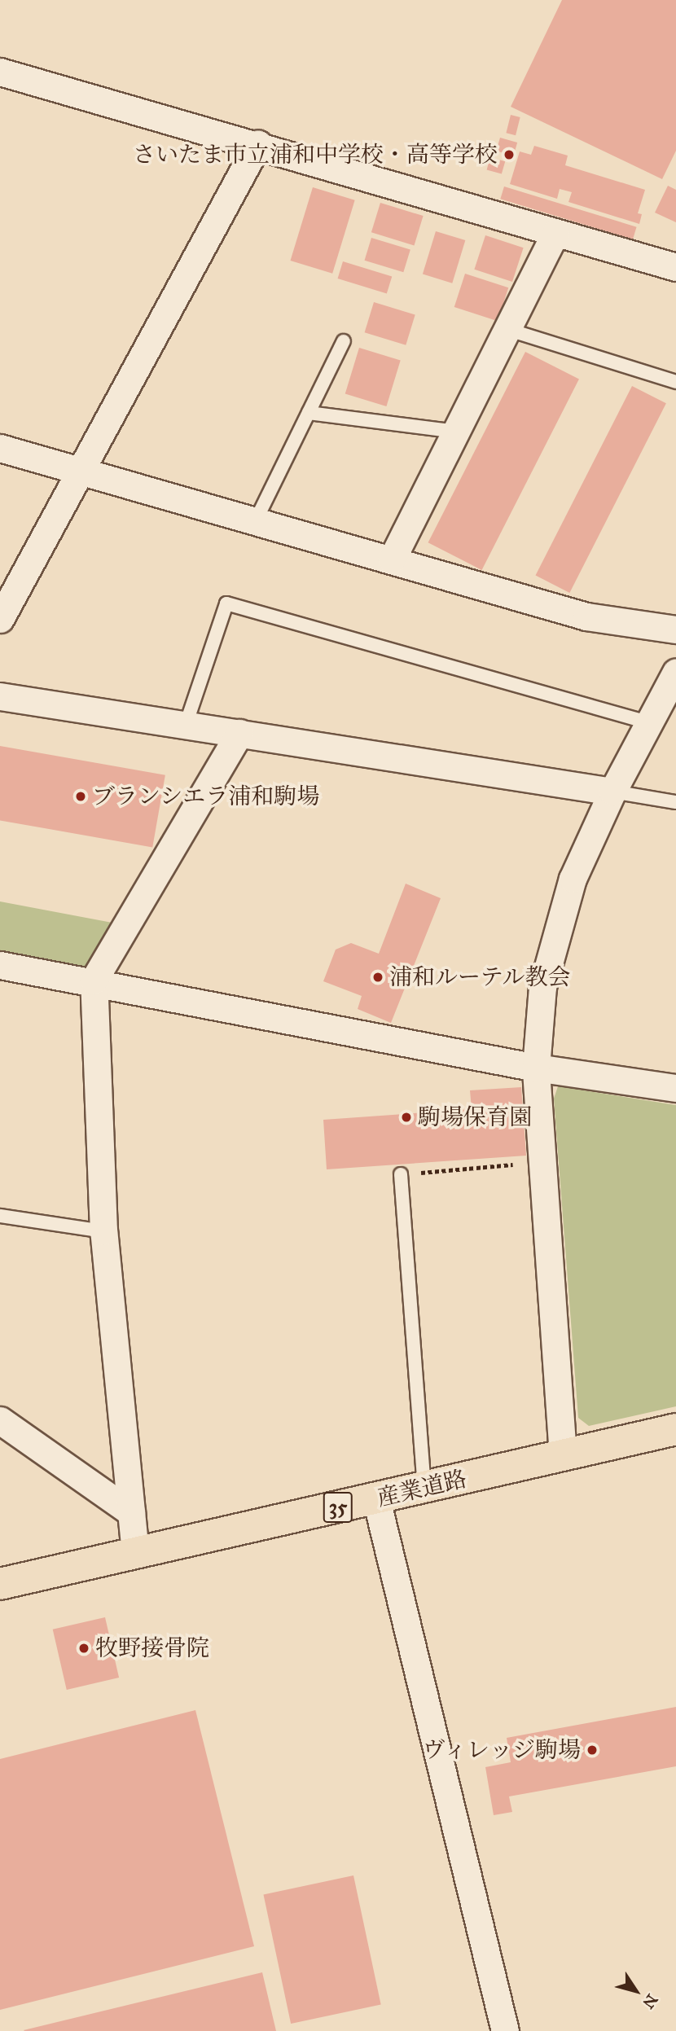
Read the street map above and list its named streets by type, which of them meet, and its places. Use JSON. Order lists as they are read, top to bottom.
{
  "streets": {
    "main road": ["産業道路", "35"]
  },
  "places": [
    "さいたま市立浦和中学校・高等学校",
    "ブランシエラ浦和駒場",
    "浦和ルーテル教会",
    "駒場保育園",
    "牧野接骨院",
    "ヴィレッジ駒場"
  ],
  "north": "bottom right"
}
